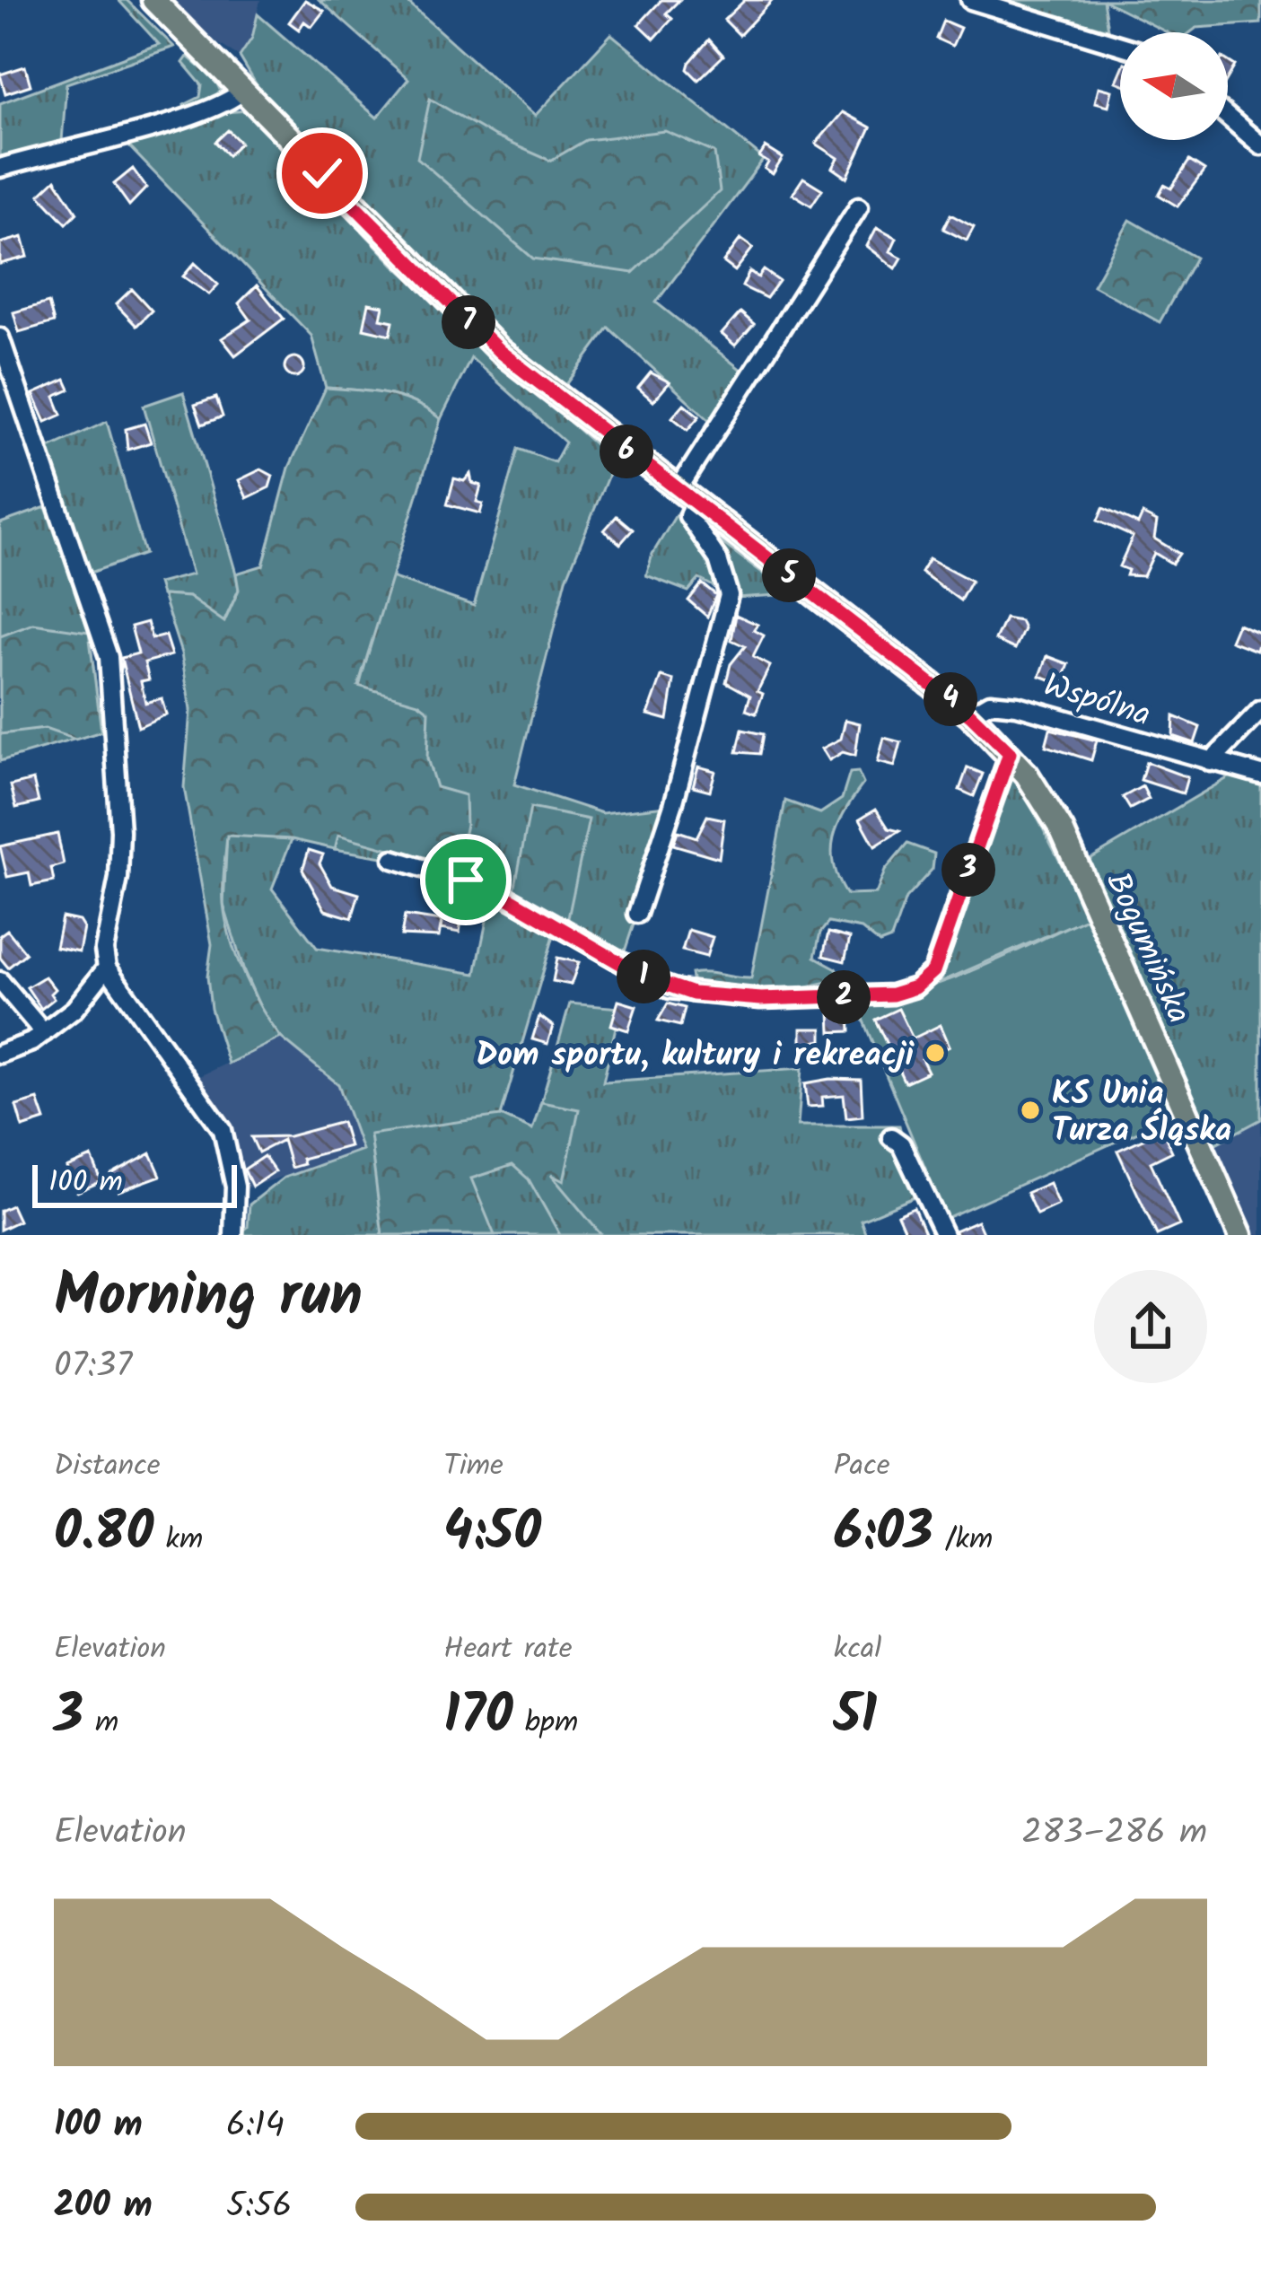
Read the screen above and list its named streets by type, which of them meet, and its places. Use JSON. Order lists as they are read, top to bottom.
{
  "streets": {
    "main road": ["Bogumińska"],
    "street": ["Wspólna"]
  },
  "crossings": [
    ["Wspólna", "Bogumińska"]
  ],
  "places": ["Dom sportu, kultury i rekreacji", "KS Unia Turza Śląska"],
  "scale_bar": "100 m",
  "north": "left",
  "page": {
    "pins": [
      "7",
      "6",
      "5",
      "4",
      "3",
      "1",
      "2"
    ],
    "scale": "100 m",
    "heading": ["Morning run", "07:37"],
    "stats": [
      ["Distance", "0.80 km"],
      ["Time", "4:50"],
      ["Pace", "6:03 /km"],
      ["Elevation", "3 m"],
      ["Heart rate", "170 bpm"],
      ["kcal", "51"]
    ],
    "chart": ["Elevation", "283–286 m"],
    "list": [
      {
        "name": "100 m",
        "note": "6:14"
      },
      {
        "name": "200 m",
        "note": "5:56"
      }
    ]
  }
}
